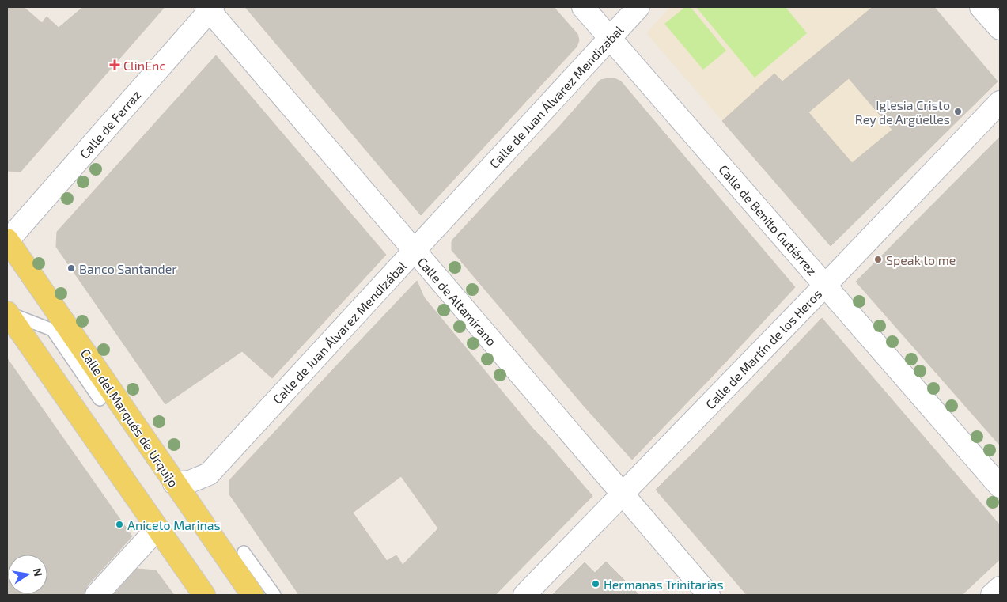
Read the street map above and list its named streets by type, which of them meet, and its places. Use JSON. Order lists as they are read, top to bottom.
{
  "streets": {
    "main road": ["Calle del Marqués de Urquijo"],
    "street": [
      "Calle de Juan Álvarez Mendizábal",
      "Calle de Ferraz",
      "Calle de Benito Gutiérrez",
      "Calle de Altamirano",
      "Calle de Martín de los Heros"
    ]
  },
  "crossings": [
    ["Calle de Juan Álvarez Mendizábal", "Calle de Benito Gutiérrez"],
    ["Calle de Juan Álvarez Mendizábal", "Calle de Altamirano"],
    ["Calle de Juan Álvarez Mendizábal", "Calle del Marqués de Urquijo"],
    ["Calle de Ferraz", "Calle de Altamirano"],
    ["Calle de Ferraz", "Calle del Marqués de Urquijo"],
    ["Calle de Benito Gutiérrez", "Calle de Martín de los Heros"],
    ["Calle de Altamirano", "Calle de Martín de los Heros"]
  ],
  "places": {
    "health": ["ClinEnc"],
    "other": [
      "Iglesia Cristo Rey de Argüelles",
      "Speak to me",
      "Banco Santander",
      "Aniceto Marinas",
      "Hermanas Trinitarias"
    ]
  },
  "north": "right"
}
